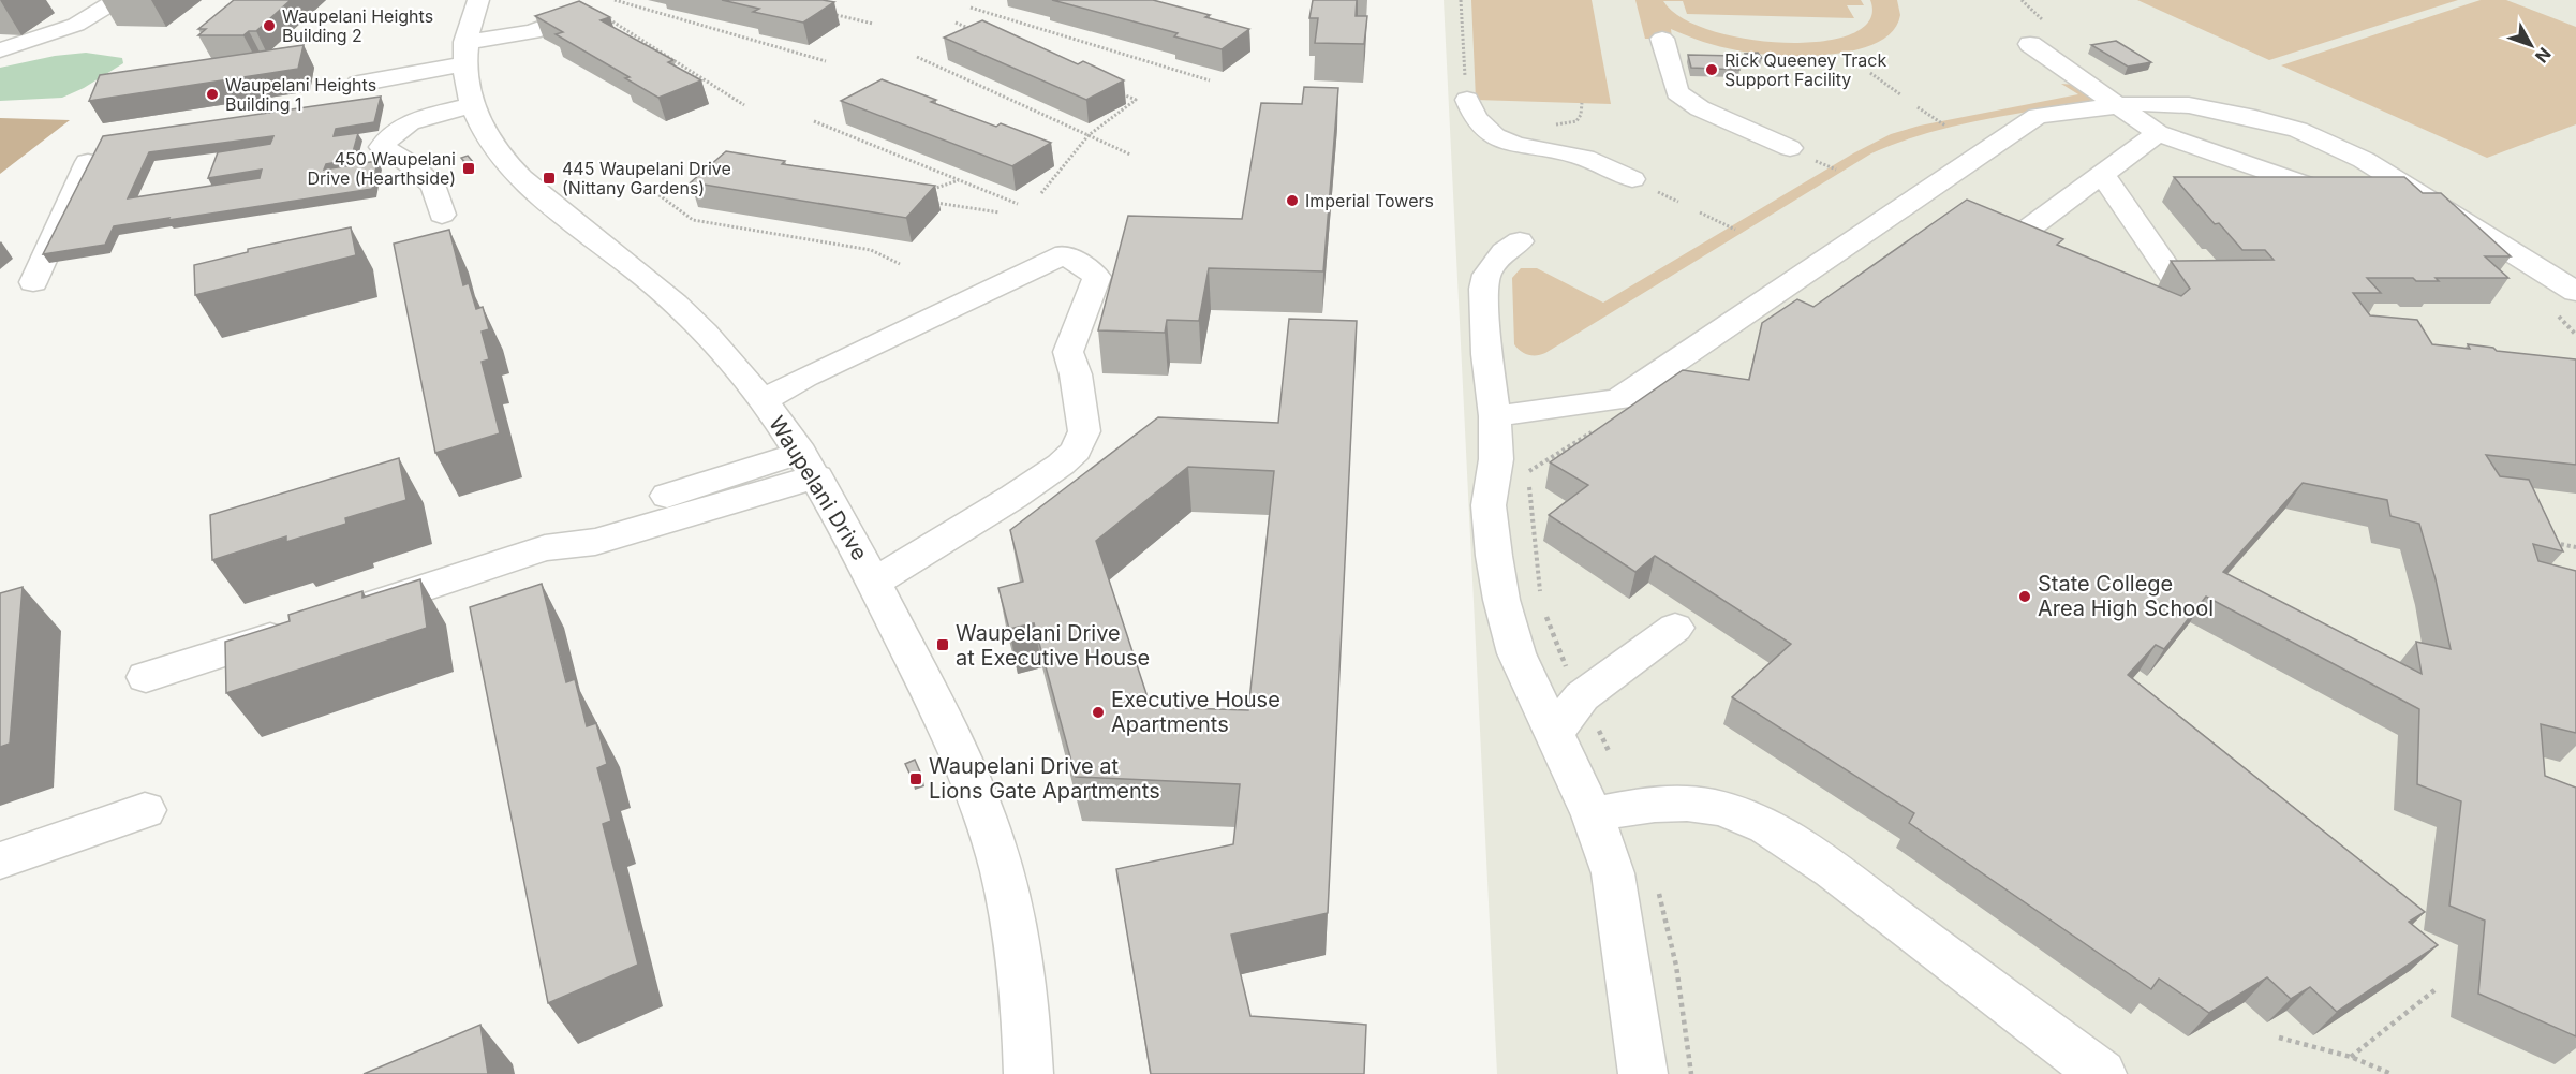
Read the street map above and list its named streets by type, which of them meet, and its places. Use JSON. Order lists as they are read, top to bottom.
{
  "streets": {
    "street": ["Waupelani Drive"]
  },
  "places": {
    "other": [
      "Waupelani Heights Building 2",
      "Rick Queeney Track Support Facility",
      "Waupelani Heights Building 1",
      "Imperial Towers",
      "State College Area High School",
      "Executive House Apartments"
    ],
    "transit": [
      "450 Waupelani Drive (Hearthside)",
      "445 Waupelani Drive (Nittany Gardens)",
      "Waupelani Drive at Executive House",
      "Waupelani Drive at Lions Gate Apartments"
    ]
  },
  "north": "bottom right"
}
